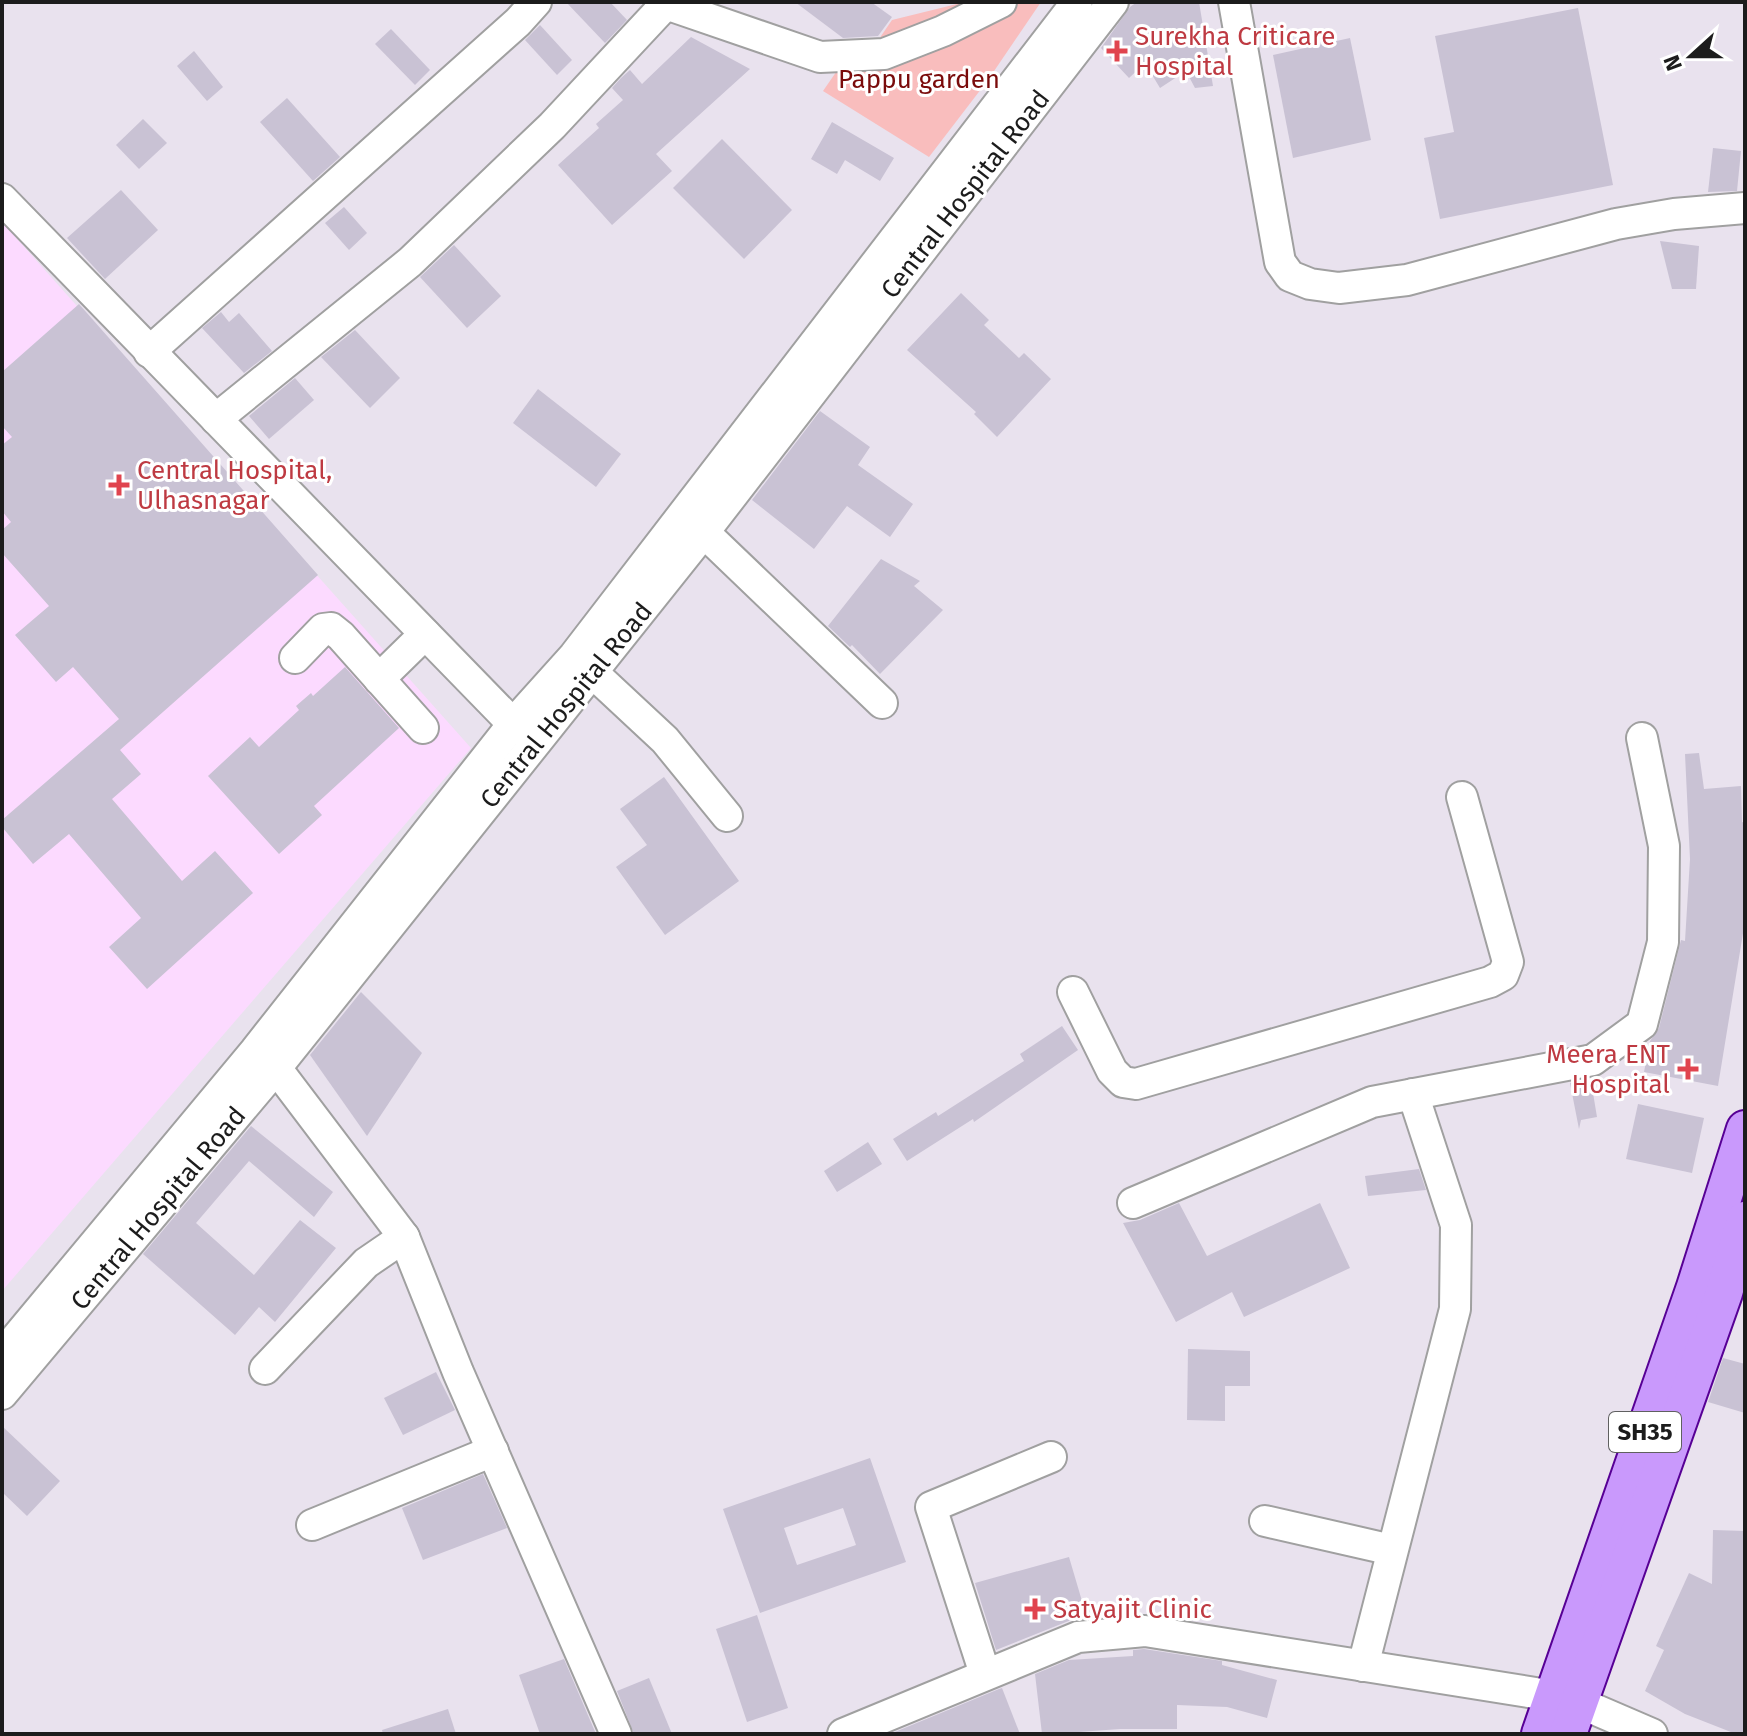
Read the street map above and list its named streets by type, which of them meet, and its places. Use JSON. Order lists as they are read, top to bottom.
{
  "streets": {
    "main road": ["SH35"],
    "street": ["Central Hospital Road"]
  },
  "parks": ["Pappu garden"],
  "places": {
    "health": [
      "Surekha Criticare Hospital",
      "Central Hospital, Ulhasnagar",
      "Meera ENT Hospital",
      "Satyajit Clinic"
    ]
  },
  "north": "left"
}
